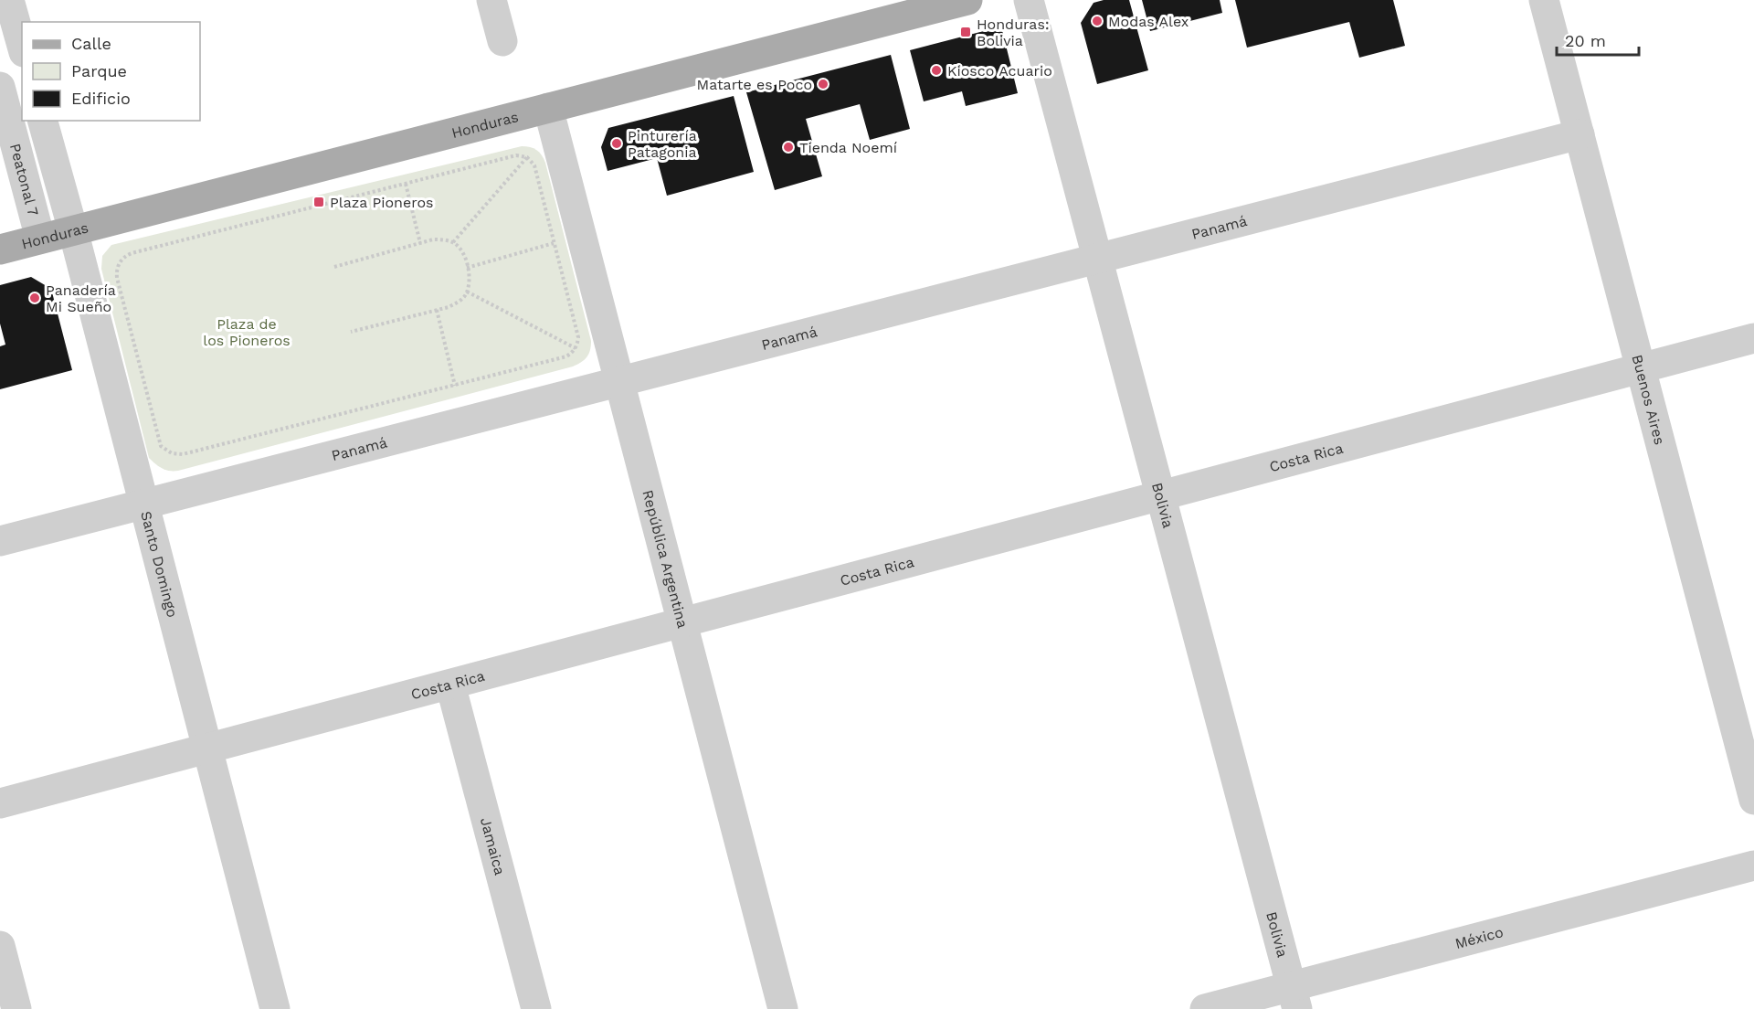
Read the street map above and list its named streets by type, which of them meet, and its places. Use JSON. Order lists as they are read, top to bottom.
{
  "streets": {
    "main road": ["Honduras"],
    "street": [
      "Peatonal 7",
      "Panamá",
      "Buenos Aires",
      "Costa Rica",
      "Bolivia",
      "República Argentina",
      "Santo Domingo",
      "Jamaica",
      "México"
    ]
  },
  "crossings": [
    ["Honduras", "Peatonal 7"],
    ["Honduras", "República Argentina"],
    ["Honduras", "Santo Domingo"],
    ["Panamá", "Buenos Aires"],
    ["Panamá", "Bolivia"],
    ["Panamá", "República Argentina"],
    ["Panamá", "Santo Domingo"],
    ["Buenos Aires", "Costa Rica"],
    ["Costa Rica", "Bolivia"],
    ["Costa Rica", "República Argentina"],
    ["Costa Rica", "Santo Domingo"],
    ["Costa Rica", "Jamaica"],
    ["Bolivia", "México"]
  ],
  "parks": ["Plaza de los Pioneros"],
  "places": {
    "other": [
      "Modas Alex",
      "Kiosco Acuario",
      "Matarte es Poco",
      "Pinturería Patagonia",
      "Tienda Noemí",
      "Panadería Mi Sueño"
    ],
    "transit": ["Honduras: Bolivia", "Plaza Pioneros"]
  },
  "legend": ["Calle", "Parque", "Edificio"],
  "scale_bar": "20 m"
}
